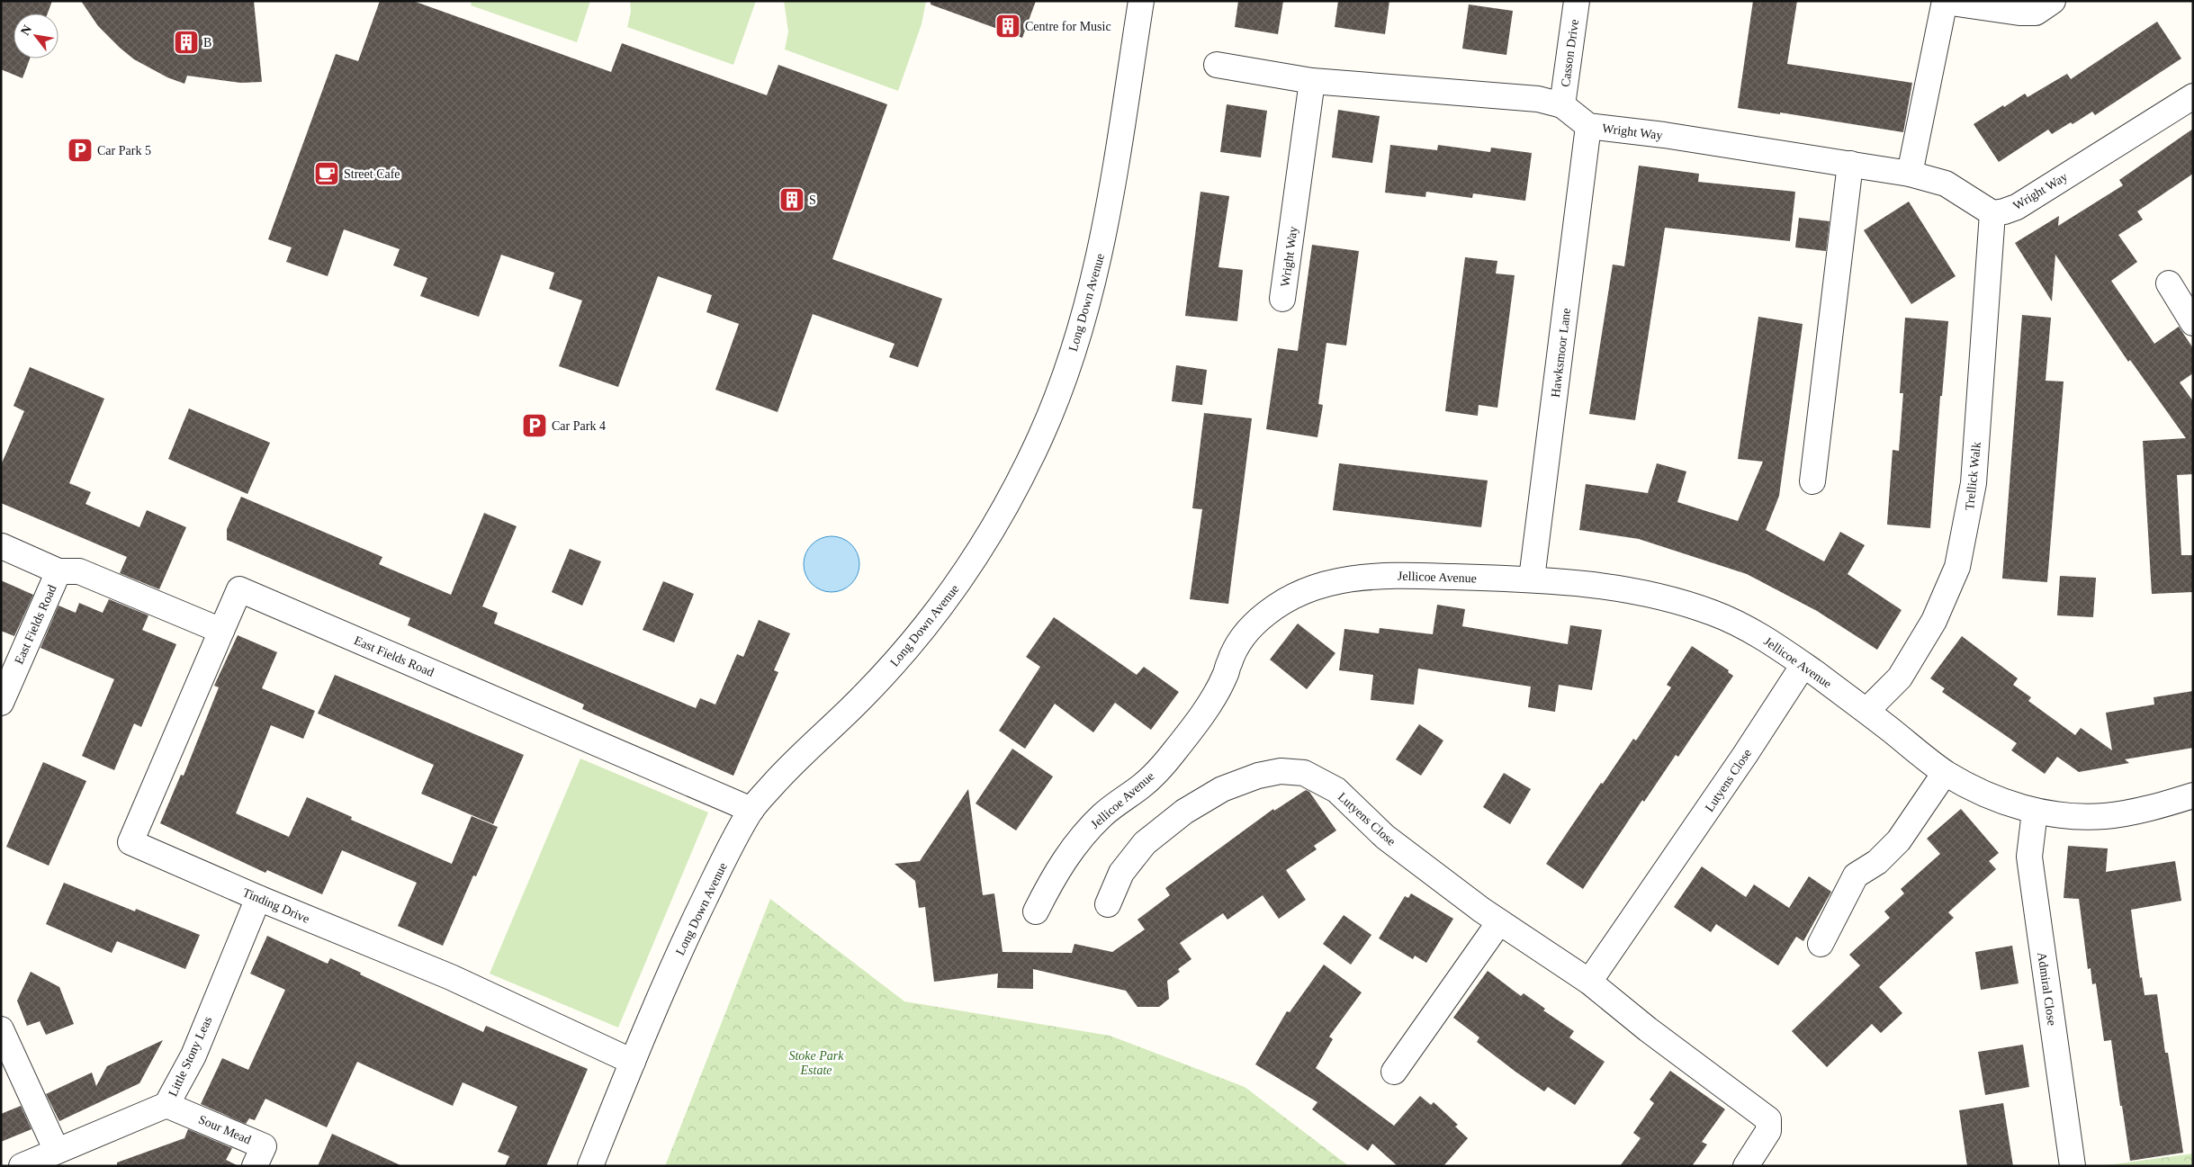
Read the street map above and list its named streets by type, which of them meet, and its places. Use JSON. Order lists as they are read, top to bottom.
{
  "streets": {
    "street": [
      "Casson Drive",
      "Wright Way",
      "Long Down Avenue",
      "Hawksmoor Lane",
      "Trellick Walk",
      "Jellicoe Avenue",
      "East Fields Road",
      "Lutyens Close",
      "Tinding Drive",
      "Admiral Close",
      "Little Stony Leas",
      "Sour Mead"
    ]
  },
  "crossings": [
    ["Casson Drive", "Wright Way"],
    ["Wright Way", "Hawksmoor Lane"],
    ["Wright Way", "Trellick Walk"],
    ["Long Down Avenue", "East Fields Road"],
    ["Long Down Avenue", "Tinding Drive"],
    ["Hawksmoor Lane", "Jellicoe Avenue"],
    ["Trellick Walk", "Jellicoe Avenue"],
    ["Jellicoe Avenue", "Lutyens Close"],
    ["Jellicoe Avenue", "Admiral Close"],
    ["East Fields Road", "Tinding Drive"],
    ["Tinding Drive", "Little Stony Leas"],
    ["Little Stony Leas", "Sour Mead"]
  ],
  "parks": ["Stoke Park Estate"],
  "places": {
    "building": ["Centre for Music", "B", "S"],
    "parking": ["Car Park 5", "Car Park 4"],
    "cafe": ["Street Cafe"]
  },
  "north": "top left"
}
